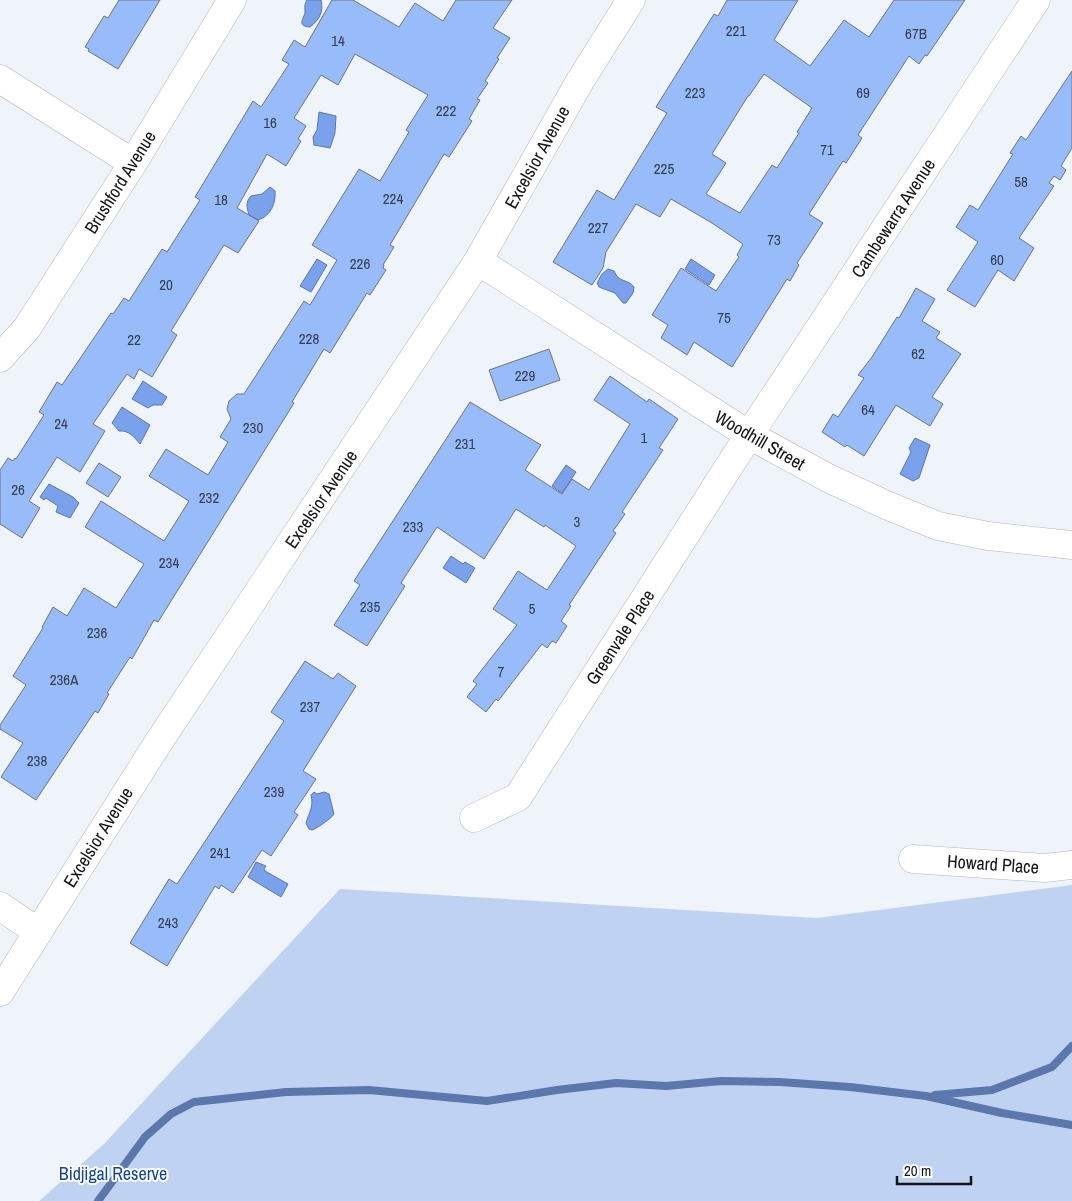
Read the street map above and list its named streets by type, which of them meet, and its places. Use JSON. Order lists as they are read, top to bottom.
{
  "streets": {
    "street": [
      "Excelsior Avenue",
      "Brushford Avenue",
      "Cambewarra Avenue",
      "Woodhill Street",
      "Greenvale Place",
      "Howard Place"
    ]
  },
  "crossings": [
    ["Excelsior Avenue", "Woodhill Street"],
    ["Cambewarra Avenue", "Woodhill Street"],
    ["Cambewarra Avenue", "Greenvale Place"],
    ["Woodhill Street", "Greenvale Place"]
  ],
  "parks": ["Bidjigal Reserve"],
  "house_numbers": [
    "221",
    "67B",
    "14",
    "223",
    "69",
    "222",
    "16",
    "71",
    "225",
    "58",
    "224",
    "18",
    "227",
    "73",
    "60",
    "226",
    "20",
    "75",
    "228",
    "22",
    "62",
    "229",
    "64",
    "24",
    "230",
    "1",
    "231",
    "26",
    "232",
    "3",
    "233",
    "234",
    "235",
    "5",
    "236",
    "7",
    "236A",
    "237",
    "238",
    "239",
    "241",
    "243"
  ],
  "scale_bar": "20 m"
}
